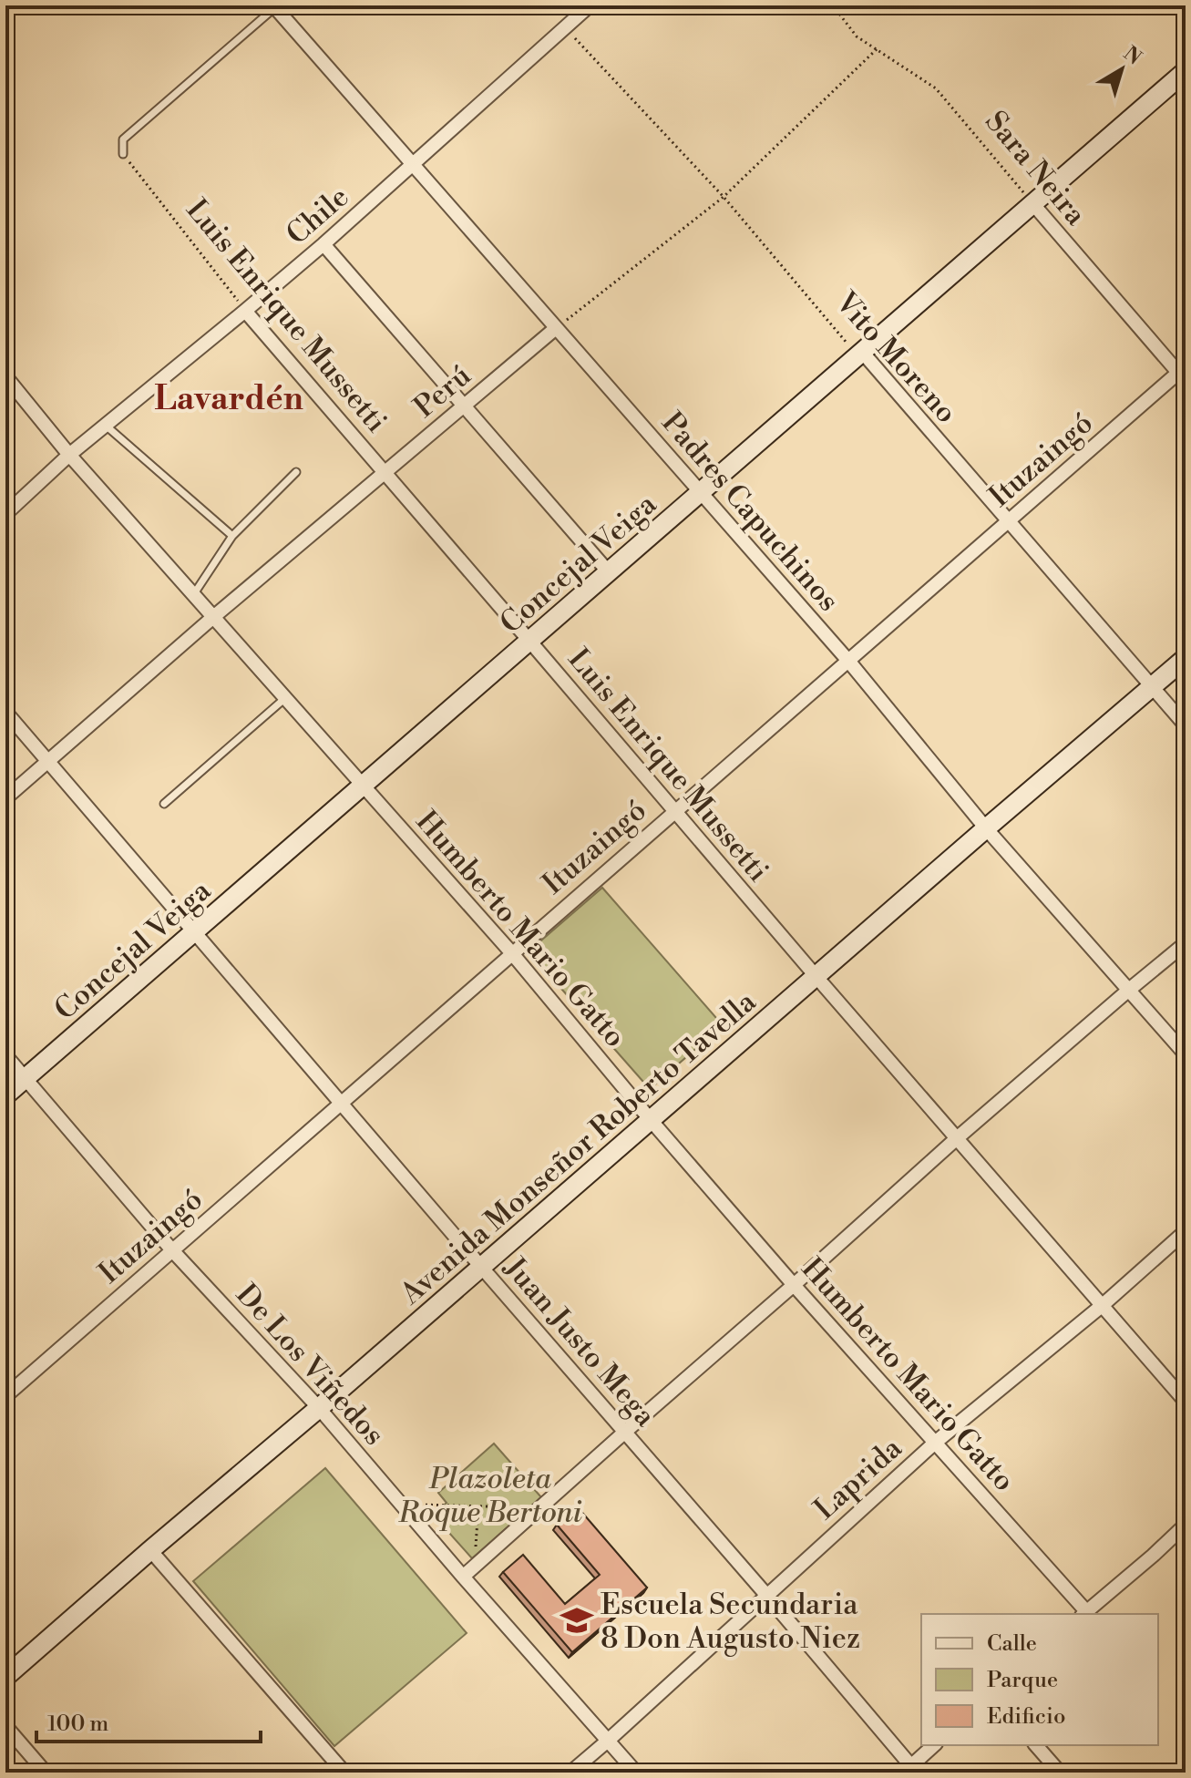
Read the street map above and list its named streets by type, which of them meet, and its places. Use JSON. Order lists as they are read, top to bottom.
{
  "streets": {
    "street": [
      "Sara Neira",
      "Chile",
      "Luis Enrique Mussetti",
      "Vito Moreno",
      "Perú",
      "Ituzaingó",
      "Padres Capuchinos",
      "Concejal Veiga",
      "Humberto Mario Gatto",
      "Avenida Monseñor Roberto Tavella",
      "Juan Justo Mega",
      "De Los Viñedos",
      "Laprida"
    ]
  },
  "crossings": [
    ["Sara Neira", "Ituzaingó"],
    ["Sara Neira", "Concejal Veiga"],
    ["Chile", "Luis Enrique Mussetti"],
    ["Chile", "Vito Moreno"],
    ["Chile", "Padres Capuchinos"],
    ["Chile", "Humberto Mario Gatto"],
    ["Luis Enrique Mussetti", "Perú"],
    ["Luis Enrique Mussetti", "Ituzaingó"],
    ["Luis Enrique Mussetti", "Concejal Veiga"],
    ["Luis Enrique Mussetti", "Avenida Monseñor Roberto Tavella"],
    ["Luis Enrique Mussetti", "Laprida"],
    ["Vito Moreno", "Ituzaingó"],
    ["Vito Moreno", "Concejal Veiga"],
    ["Vito Moreno", "Avenida Monseñor Roberto Tavella"],
    ["Perú", "Padres Capuchinos"],
    ["Perú", "Humberto Mario Gatto"],
    ["Perú", "Juan Justo Mega"],
    ["Ituzaingó", "Padres Capuchinos"],
    ["Ituzaingó", "Humberto Mario Gatto"],
    ["Ituzaingó", "Juan Justo Mega"],
    ["Ituzaingó", "De Los Viñedos"],
    ["Padres Capuchinos", "Concejal Veiga"],
    ["Padres Capuchinos", "Avenida Monseñor Roberto Tavella"],
    ["Concejal Veiga", "Humberto Mario Gatto"],
    ["Concejal Veiga", "Juan Justo Mega"],
    ["Concejal Veiga", "De Los Viñedos"],
    ["Humberto Mario Gatto", "Avenida Monseñor Roberto Tavella"],
    ["Humberto Mario Gatto", "Laprida"],
    ["Avenida Monseñor Roberto Tavella", "Juan Justo Mega"],
    ["Avenida Monseñor Roberto Tavella", "De Los Viñedos"],
    ["Juan Justo Mega", "Laprida"],
    ["De Los Viñedos", "Laprida"]
  ],
  "districts": ["Lavardén"],
  "parks": ["Plazoleta Roque Bertoni"],
  "places": {
    "school or university": ["Escuela Secundaria 8 Don Augusto Niez"]
  },
  "legend": ["Calle", "Parque", "Edificio"],
  "scale_bar": "100 m",
  "north": "top right"
}
